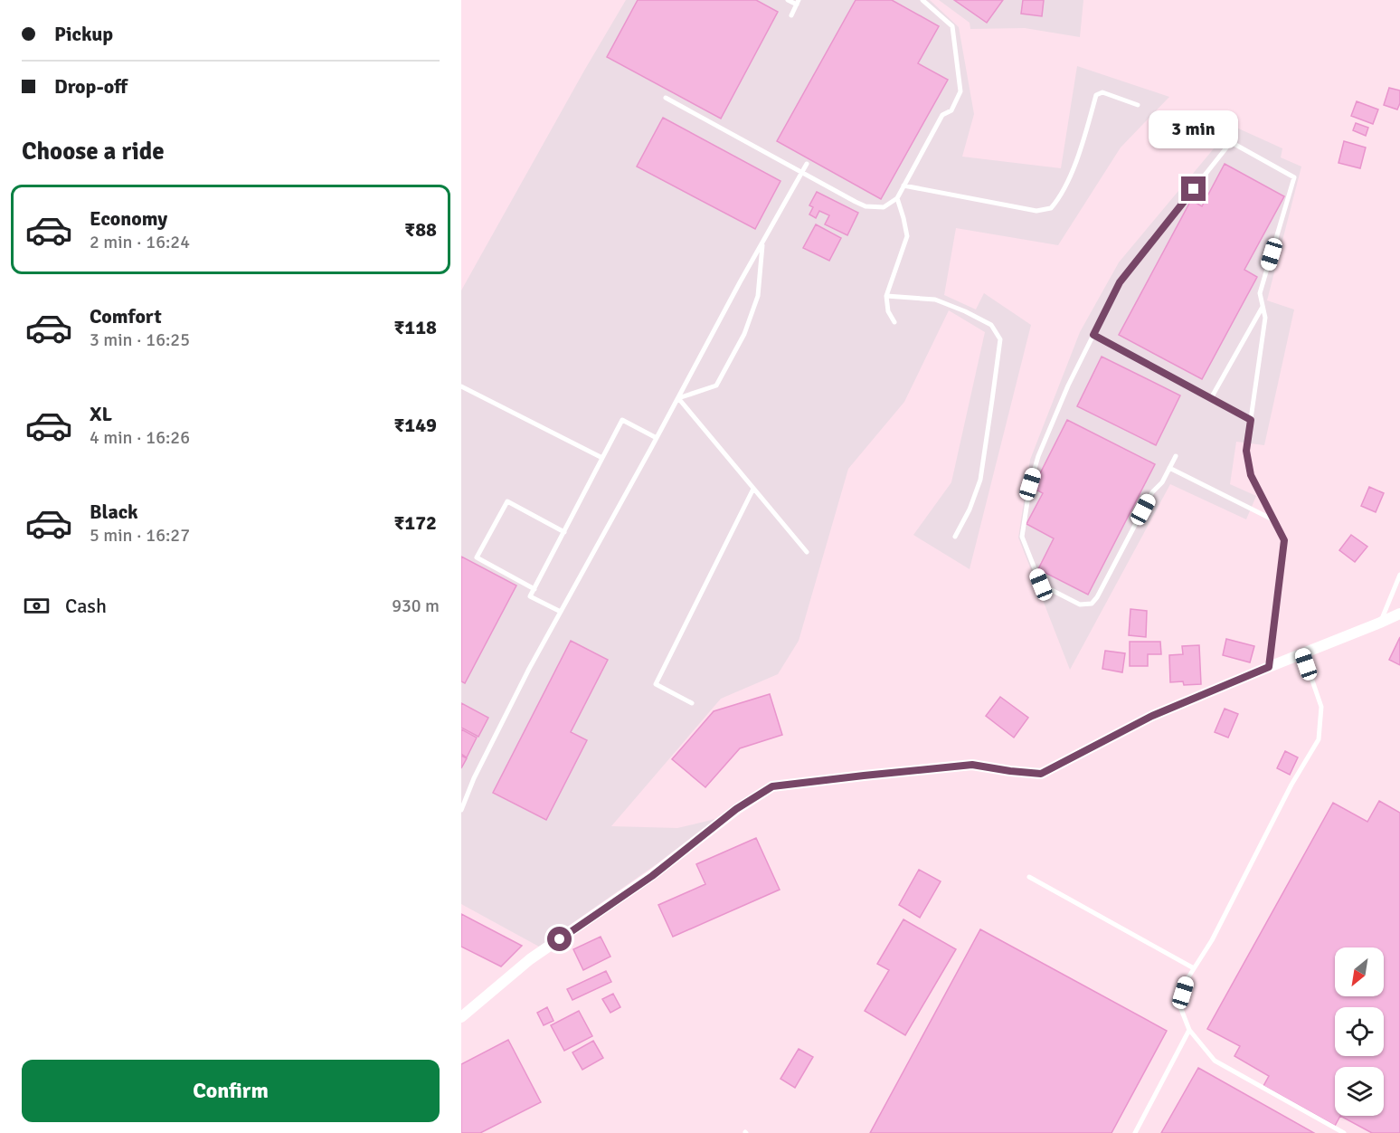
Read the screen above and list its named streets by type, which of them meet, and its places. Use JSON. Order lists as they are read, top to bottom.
{
  "north": "bottom left",
  "page": {
    "banner": ["Pickup", "Drop-off"],
    "bubble": "3 min",
    "heading": "Choose a ride",
    "list": [
      {
        "name": "Economy",
        "note": "2 min · 16:24",
        "value": "₹88"
      },
      {
        "name": "Comfort",
        "note": "3 min · 16:25",
        "value": "₹118"
      },
      {
        "name": "XL",
        "note": "4 min · 16:26",
        "value": "₹149"
      },
      {
        "name": "Black",
        "note": "5 min · 16:27",
        "value": "₹172"
      }
    ],
    "pay": ["Cash", "930 m"],
    "buttons": "Confirm"
  }
}
